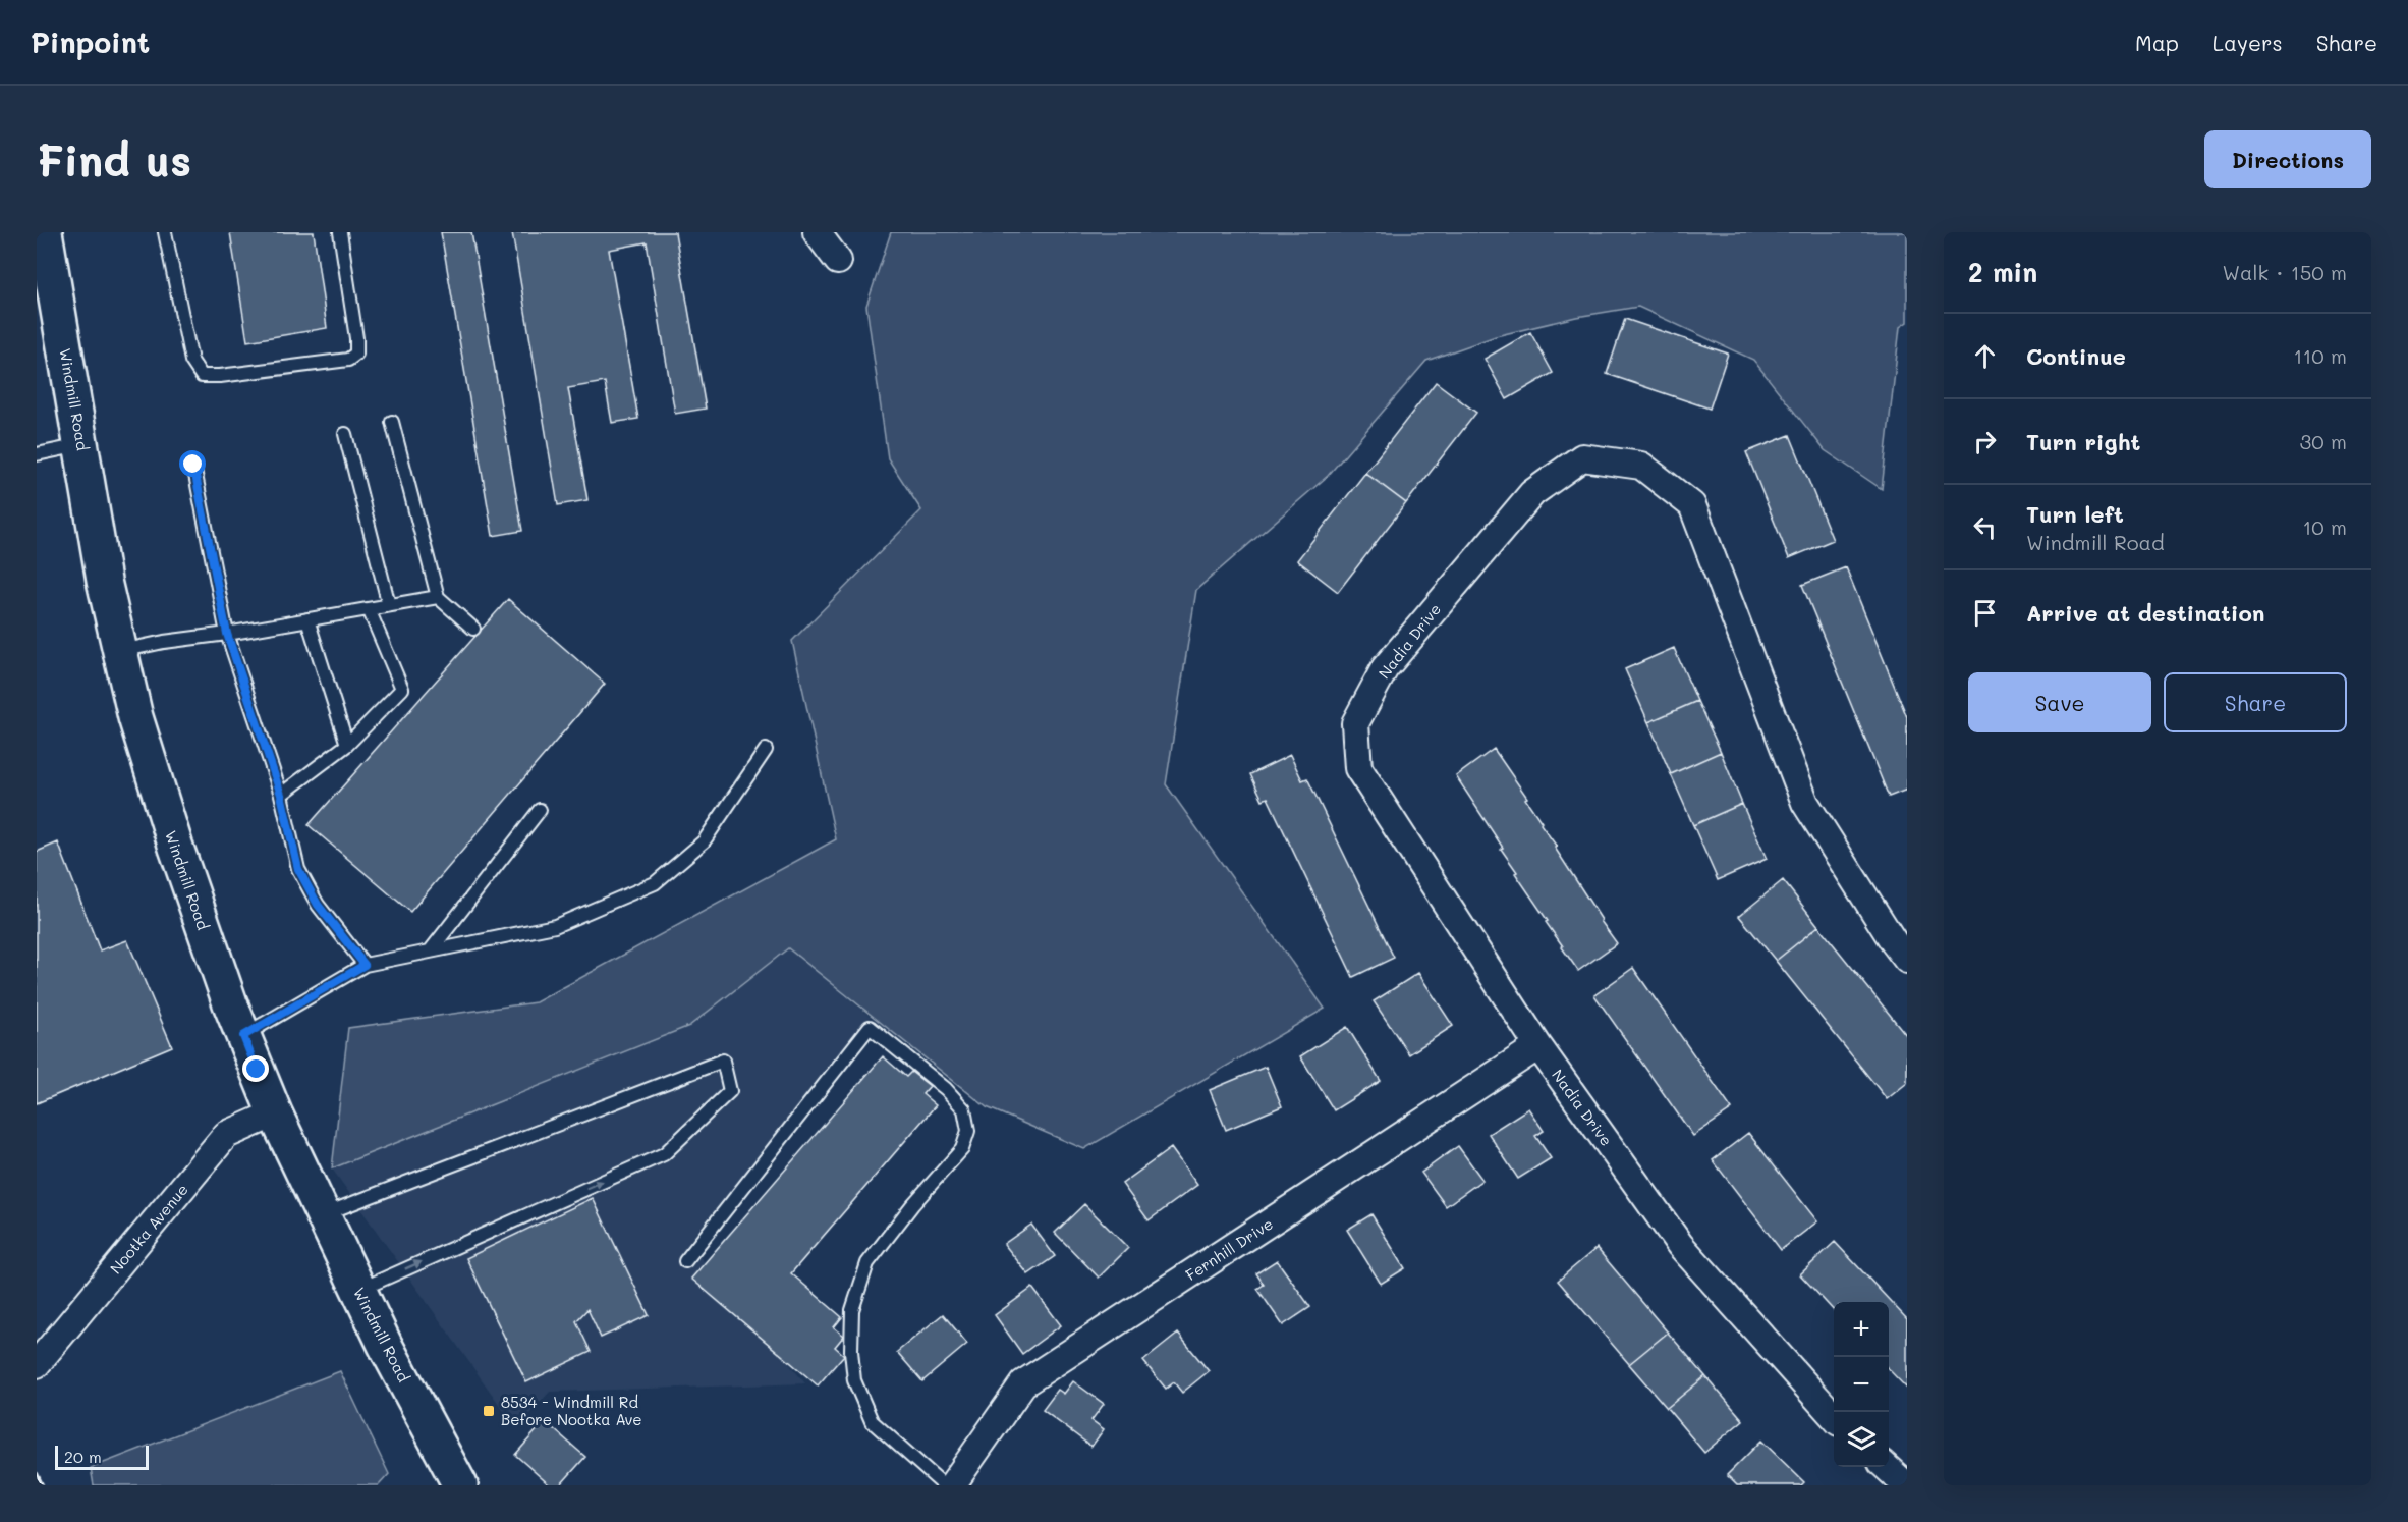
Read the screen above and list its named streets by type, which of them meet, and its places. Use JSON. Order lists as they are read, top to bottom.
{
  "streets": {
    "main road": ["Windmill Road"],
    "street": ["Nadia Drive", "Nootka Avenue", "Fernhill Drive"]
  },
  "crossings": [
    ["Windmill Road", "Nootka Avenue"],
    ["Nadia Drive", "Fernhill Drive"]
  ],
  "places": {
    "transit": ["8534 - Windmill Rd Before Nootka Ave"]
  },
  "scale_bar": "20 m",
  "page": {
    "header": "Pinpoint",
    "nav": ["Map", "Layers", "Share"],
    "buttons": [
      "Directions",
      ["Save", "Share"]
    ],
    "title": "Find us",
    "heading": ["2 min", "Walk · 150 m"],
    "list": [
      ["Continue", "110 m"],
      ["Turn right", "30 m"],
      ["Turn left", "Windmill Road", "10 m"],
      "Arrive at destination"
    ],
    "map_buttons": ["+", "−"],
    "scale": "20 m"
  }
}
